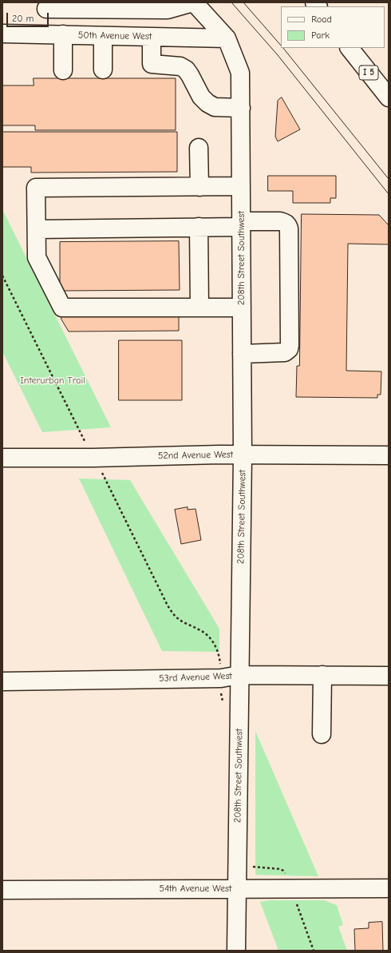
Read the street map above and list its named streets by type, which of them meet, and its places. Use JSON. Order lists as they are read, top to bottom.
{
  "streets": {
    "main road": [
      "50th Avenue West",
      "I 5",
      "208th Street Southwest",
      "52nd Avenue West",
      "53rd Avenue West",
      "54th Avenue West"
    ]
  },
  "crossings": [
    ["50th Avenue West", "208th Street Southwest"],
    ["208th Street Southwest", "52nd Avenue West"],
    ["208th Street Southwest", "53rd Avenue West"],
    ["208th Street Southwest", "54th Avenue West"]
  ],
  "parks": ["Interurban Trail"],
  "legend": ["Road", "Park"],
  "scale_bar": "20 m"
}
